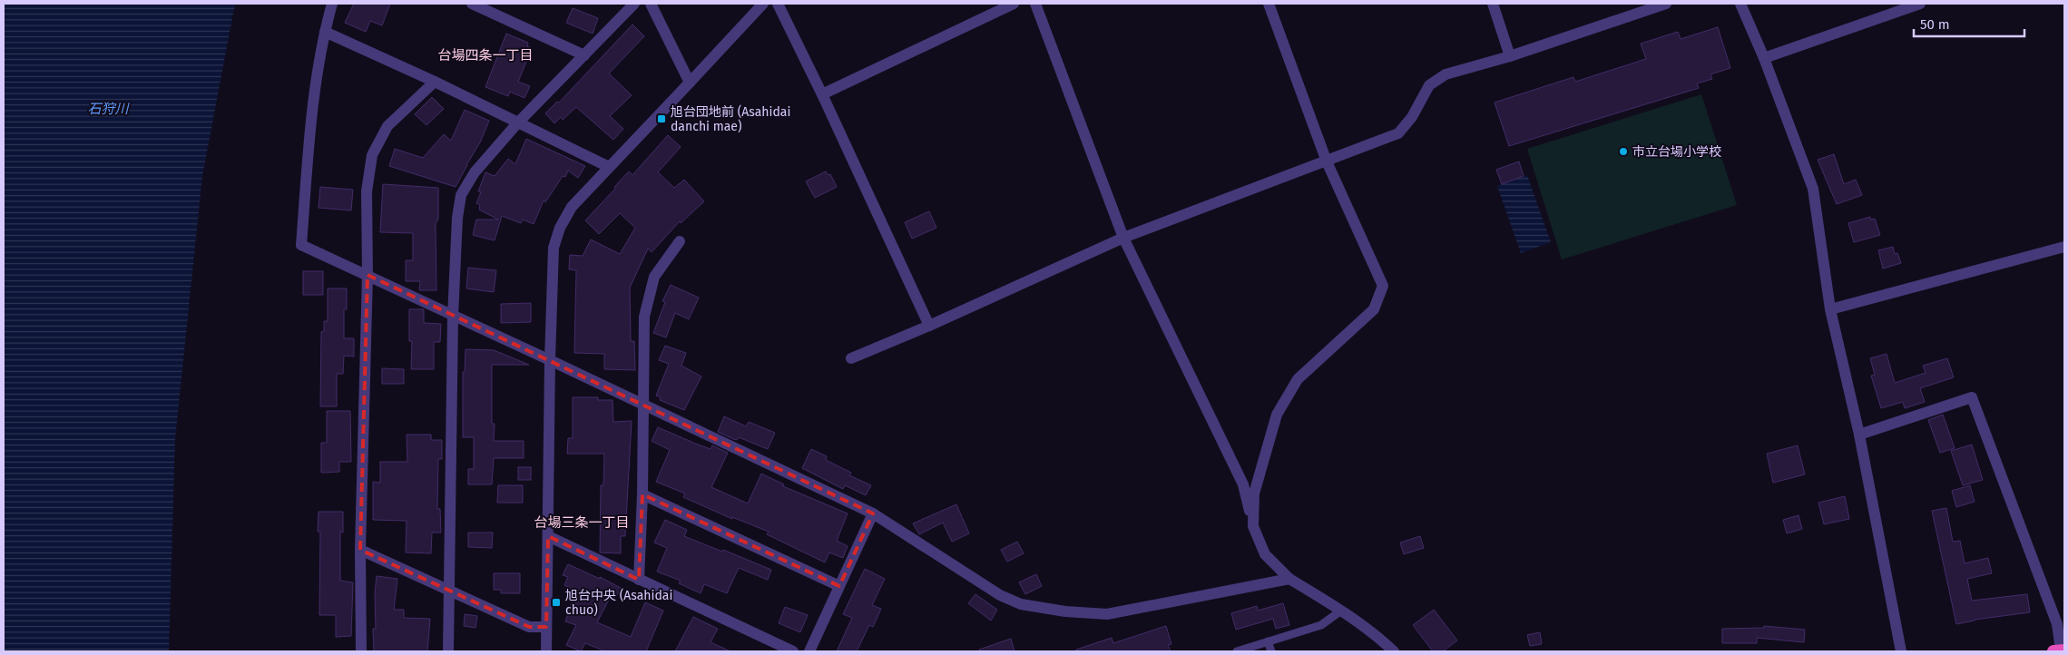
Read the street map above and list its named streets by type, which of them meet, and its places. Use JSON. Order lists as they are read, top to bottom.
{
  "districts": ["台場四条一丁目", "台場三条一丁目"],
  "water": ["石狩川"],
  "places": {
    "transit": ["旭台団地前 (Asahidai danchi mae)", "旭台中央 (Asahidai chuo)"],
    "other": ["市立台場小学校"]
  },
  "scale_bar": "50 m"
}
